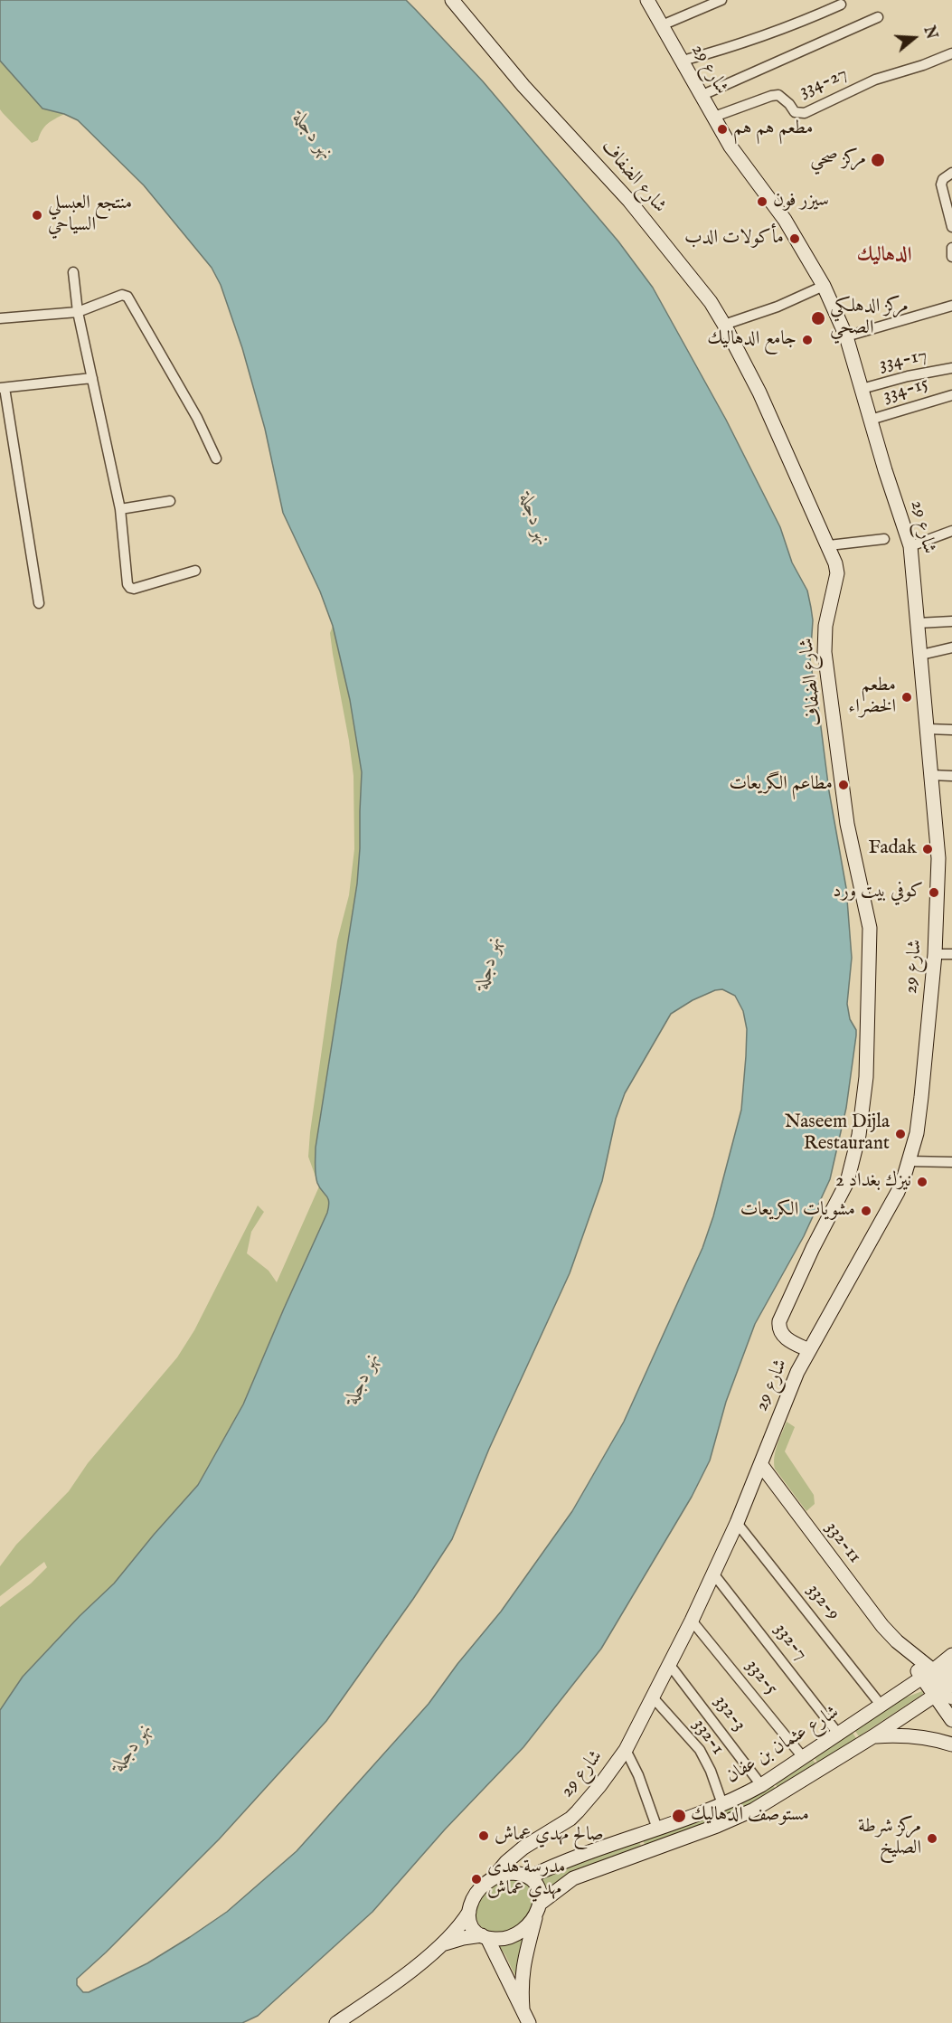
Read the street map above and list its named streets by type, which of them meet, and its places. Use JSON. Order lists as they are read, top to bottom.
{
  "streets": {
    "street": [
      "شارع 29",
      "334-27",
      "شارع الضفاف",
      "334-17",
      "334-15",
      "332-11",
      "332-9",
      "332-7",
      "332-5",
      "332-3",
      "332-1",
      "شارع عثمان بن عفان"
    ]
  },
  "crossings": [
    ["شارع 29", "334-27"],
    ["شارع 29", "شارع الضفاف"],
    ["شارع 29", "334-17"],
    ["شارع 29", "334-15"],
    ["شارع 29", "332-11"],
    ["شارع 29", "332-9"],
    ["شارع 29", "332-7"],
    ["شارع 29", "332-5"],
    ["شارع 29", "332-3"],
    ["شارع 29", "332-1"],
    ["شارع 29", "شارع عثمان بن عفان"],
    ["332-11", "شارع عثمان بن عفان"],
    ["332-9", "شارع عثمان بن عفان"],
    ["332-7", "شارع عثمان بن عفان"],
    ["332-5", "شارع عثمان بن عفان"],
    ["332-3", "شارع عثمان بن عفان"],
    ["332-1", "شارع عثمان بن عفان"]
  ],
  "districts": ["الدهاليك"],
  "water": ["نهر دجلة"],
  "places": [
    "مطعم هم هم",
    "مركز صحي",
    "سيزر فون",
    "منتجع العبسلي السياحي",
    "مأكولات الدب",
    "مركز الدهلكي الصحي",
    "جامع الدهاليك",
    "مطعم الخضراء",
    "مطاعم الگريعات",
    "Fadak",
    "كوفي بيت ورد",
    "Naseem Dijla Restaurant",
    "نيزك بغداد 2",
    "مشويات الكريعات",
    "مستوصف الدهاليك",
    "صالح مهدي عماش",
    "مركز شرطة الصليخ",
    "مدرسة هدى مهدي عماش"
  ],
  "north": "right"
}
